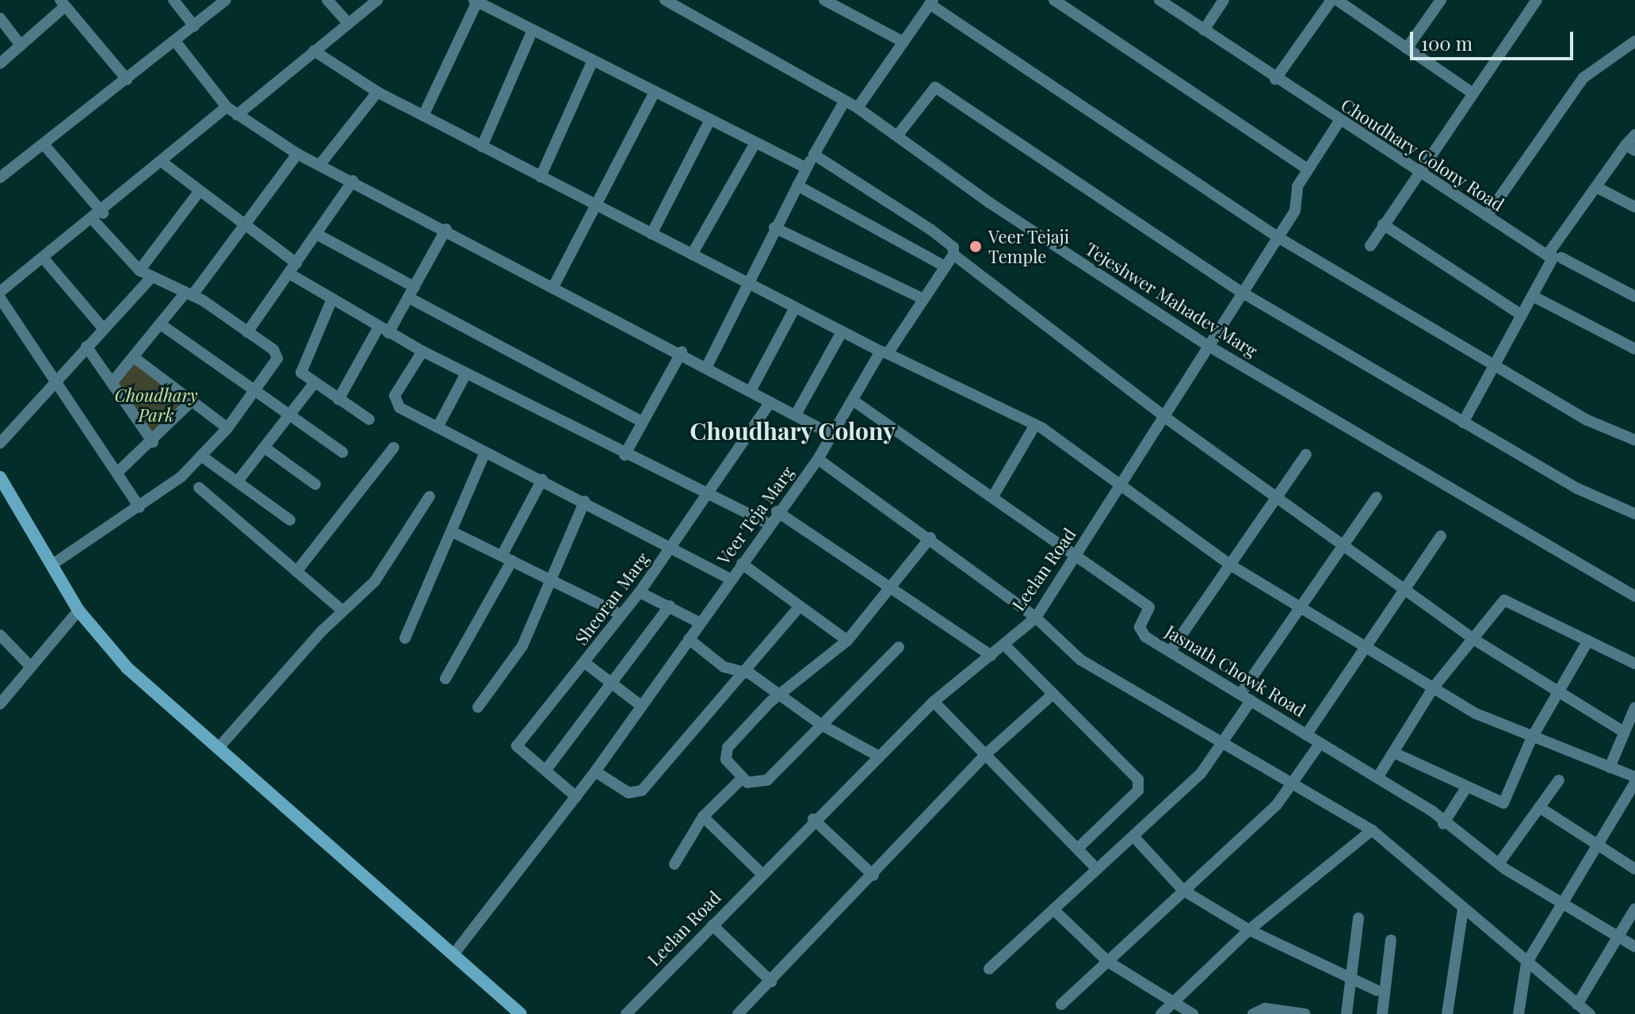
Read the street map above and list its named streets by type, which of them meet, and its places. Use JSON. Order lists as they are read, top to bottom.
{
  "streets": {
    "street": [
      "Choudhary Colony Road",
      "Tejeshwer Mahadev Marg",
      "Veer Teja Marg",
      "Leelan Road",
      "Sheoran Marg",
      "Jasnath Chowk Road"
    ]
  },
  "crossings": [
    ["Choudhary Colony Road", "Leelan Road"],
    ["Tejeshwer Mahadev Marg", "Leelan Road"],
    ["Veer Teja Marg", "Sheoran Marg"],
    ["Veer Teja Marg", "Jasnath Chowk Road"],
    ["Leelan Road", "Jasnath Chowk Road"]
  ],
  "districts": ["Choudhary Colony"],
  "parks": ["Choudhary Park"],
  "places": ["Veer Tejaji Temple"],
  "scale_bar": "100 m"
}
